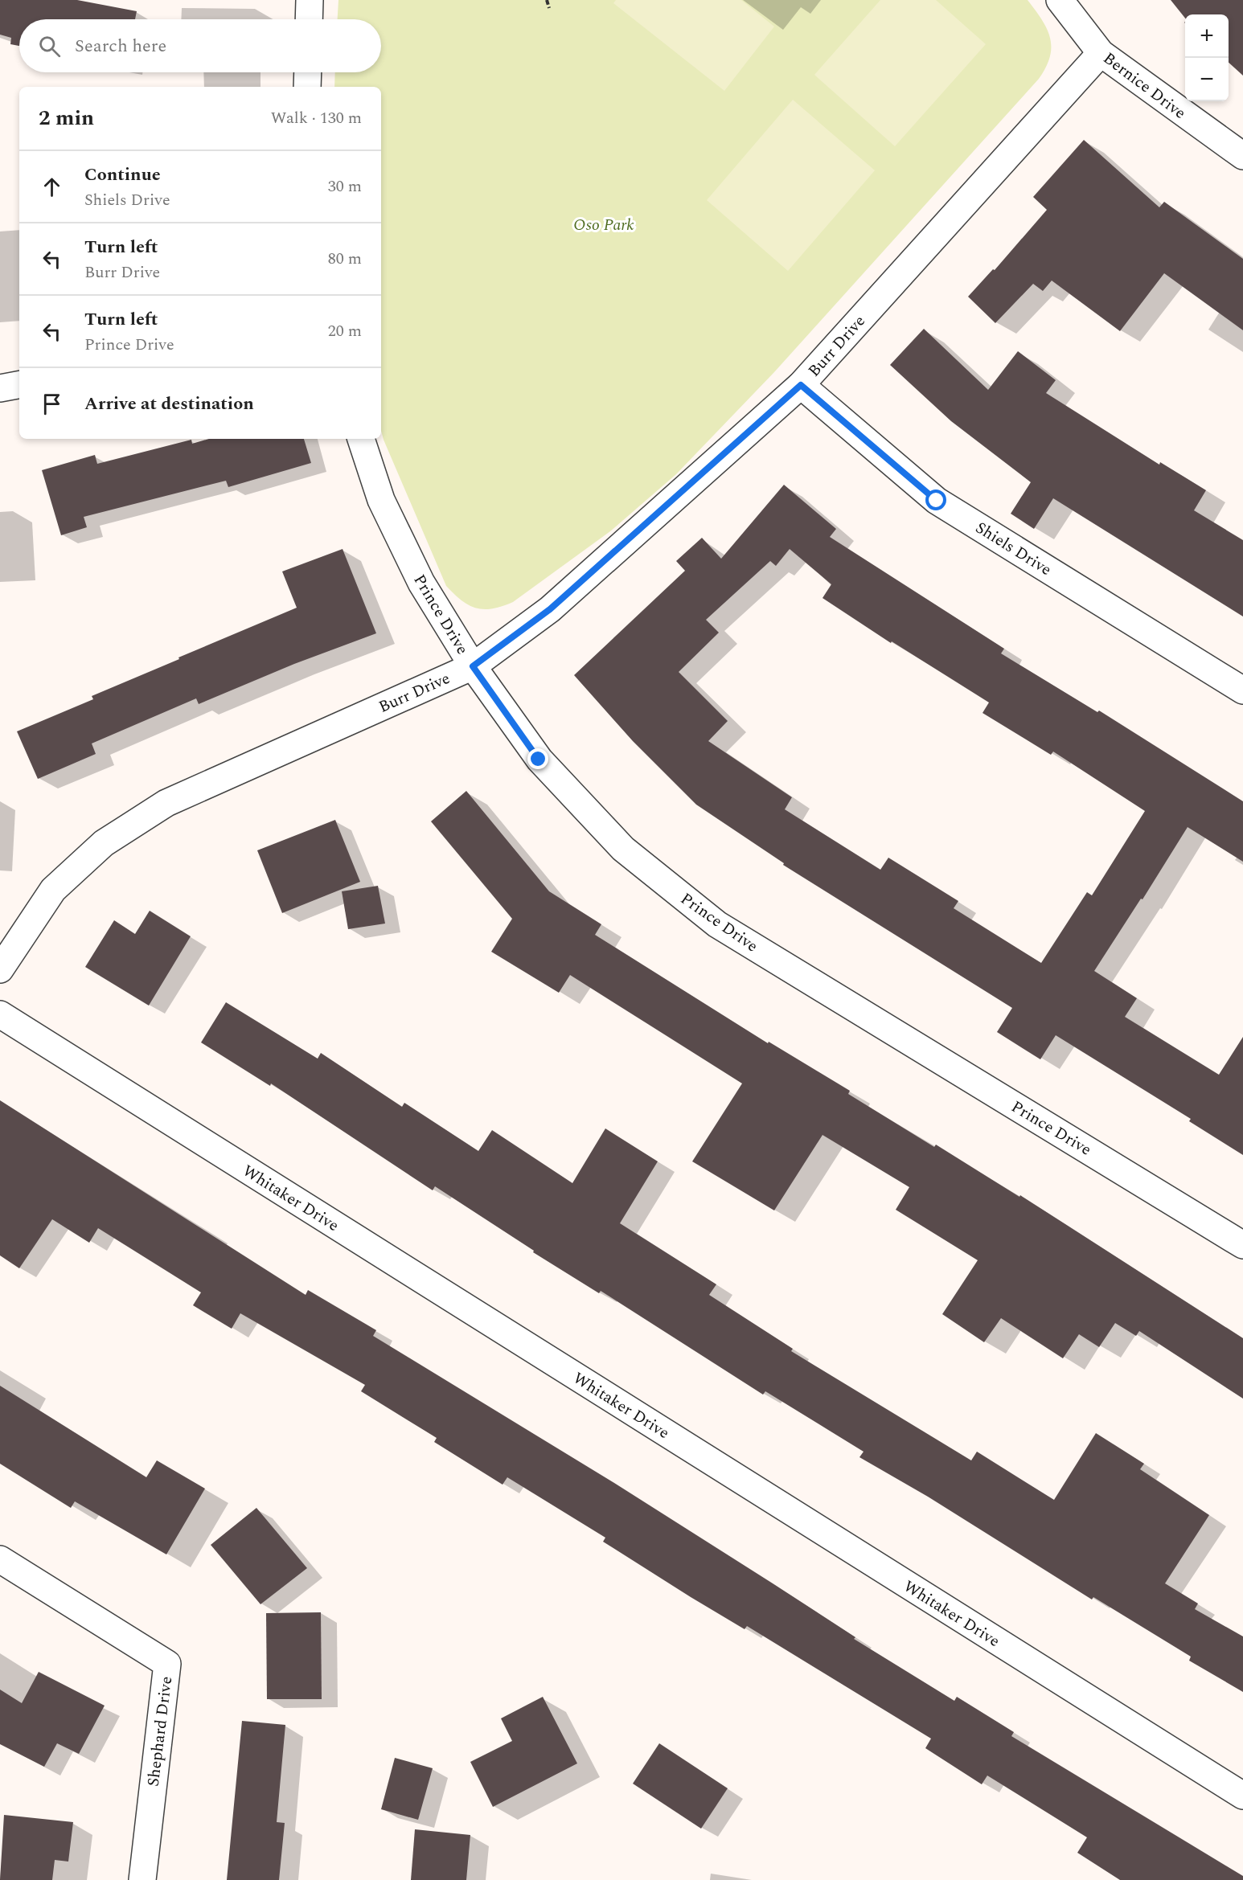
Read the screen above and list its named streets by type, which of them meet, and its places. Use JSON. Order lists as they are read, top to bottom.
{
  "streets": {
    "street": [
      "Bernice Drive",
      "Burr Drive",
      "Shiels Drive",
      "Prince Drive",
      "Whitaker Drive",
      "Shephard Drive"
    ]
  },
  "crossings": [
    ["Bernice Drive", "Burr Drive"],
    ["Burr Drive", "Shiels Drive"],
    ["Burr Drive", "Prince Drive"]
  ],
  "parks": ["Oso Park"],
  "page": {
    "map_buttons": ["+", "−"],
    "search": "Search here",
    "heading": ["2 min", "Walk · 130 m"],
    "list": [
      ["Continue", "Shiels Drive", "30 m"],
      ["Turn left", "Burr Drive", "80 m"],
      ["Turn left", "Prince Drive", "20 m"],
      "Arrive at destination"
    ]
  }
}
